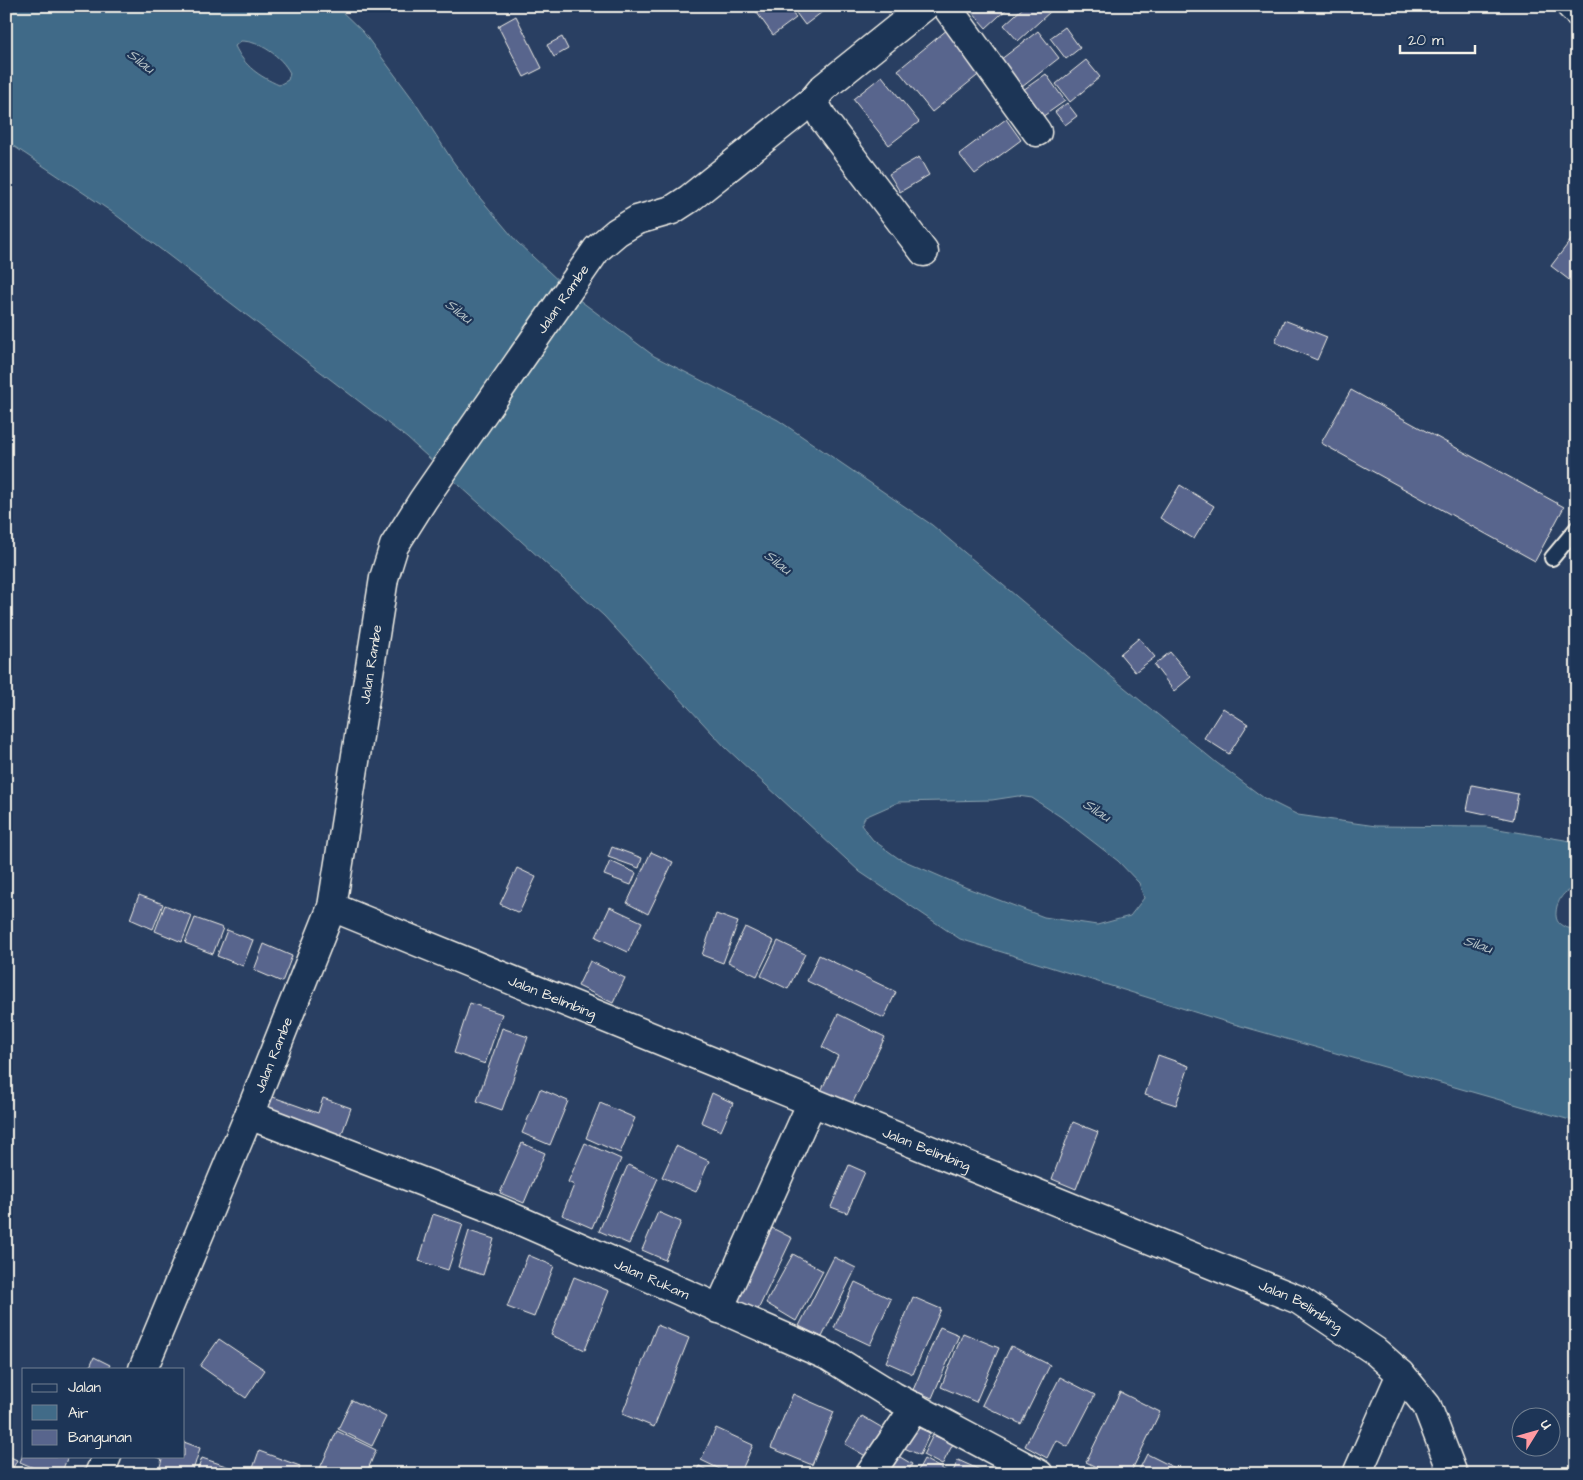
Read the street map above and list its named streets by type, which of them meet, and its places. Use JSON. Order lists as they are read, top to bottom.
{
  "streets": {
    "street": ["Jalan Rambe", "Jalan Belimbing", "Jalan Rukam"]
  },
  "crossings": [
    ["Jalan Rambe", "Jalan Belimbing"],
    ["Jalan Rambe", "Jalan Rukam"]
  ],
  "water": ["Silau"],
  "legend": ["Jalan", "Air", "Bangunan"],
  "scale_bar": "20 m",
  "north": "top right"
}
